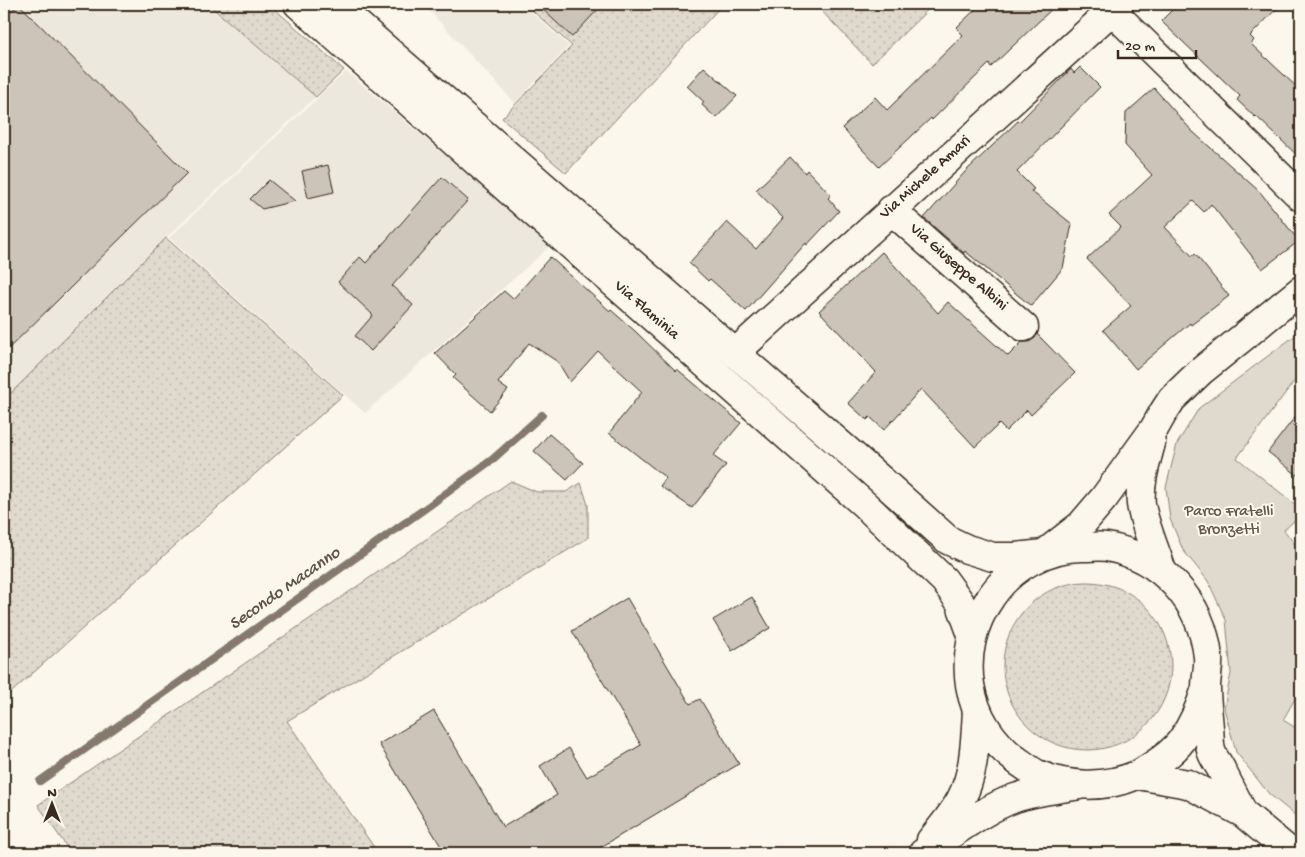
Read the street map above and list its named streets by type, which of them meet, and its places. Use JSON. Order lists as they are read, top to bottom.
{
  "streets": {
    "main road": ["Via Michele Amari", "Via Giuseppe Albini", "Via Flaminia"]
  },
  "crossings": [
    ["Via Michele Amari", "Via Giuseppe Albini"],
    ["Via Michele Amari", "Via Flaminia"]
  ],
  "water": ["Secondo Macanno"],
  "parks": ["Parco Fratelli Bronzetti"],
  "scale_bar": "20 m",
  "north": "top"
}
